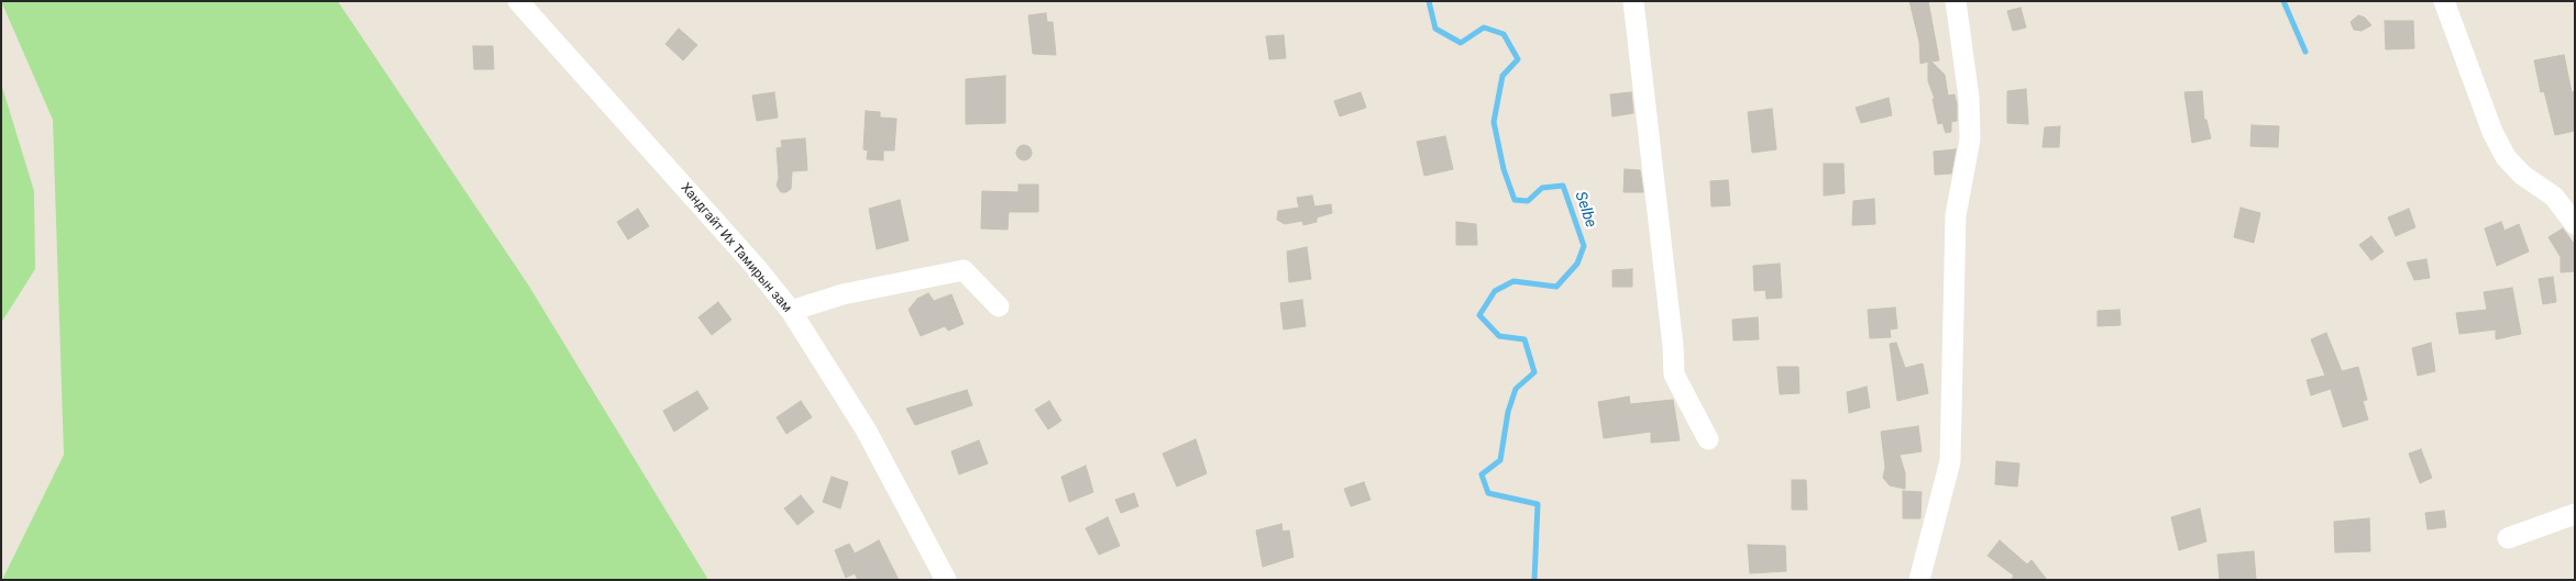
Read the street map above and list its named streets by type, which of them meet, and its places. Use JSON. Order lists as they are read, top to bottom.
{
  "streets": {
    "street": ["Хандгайт Их Тамирын зам"]
  },
  "water": ["Selbe"]
}
